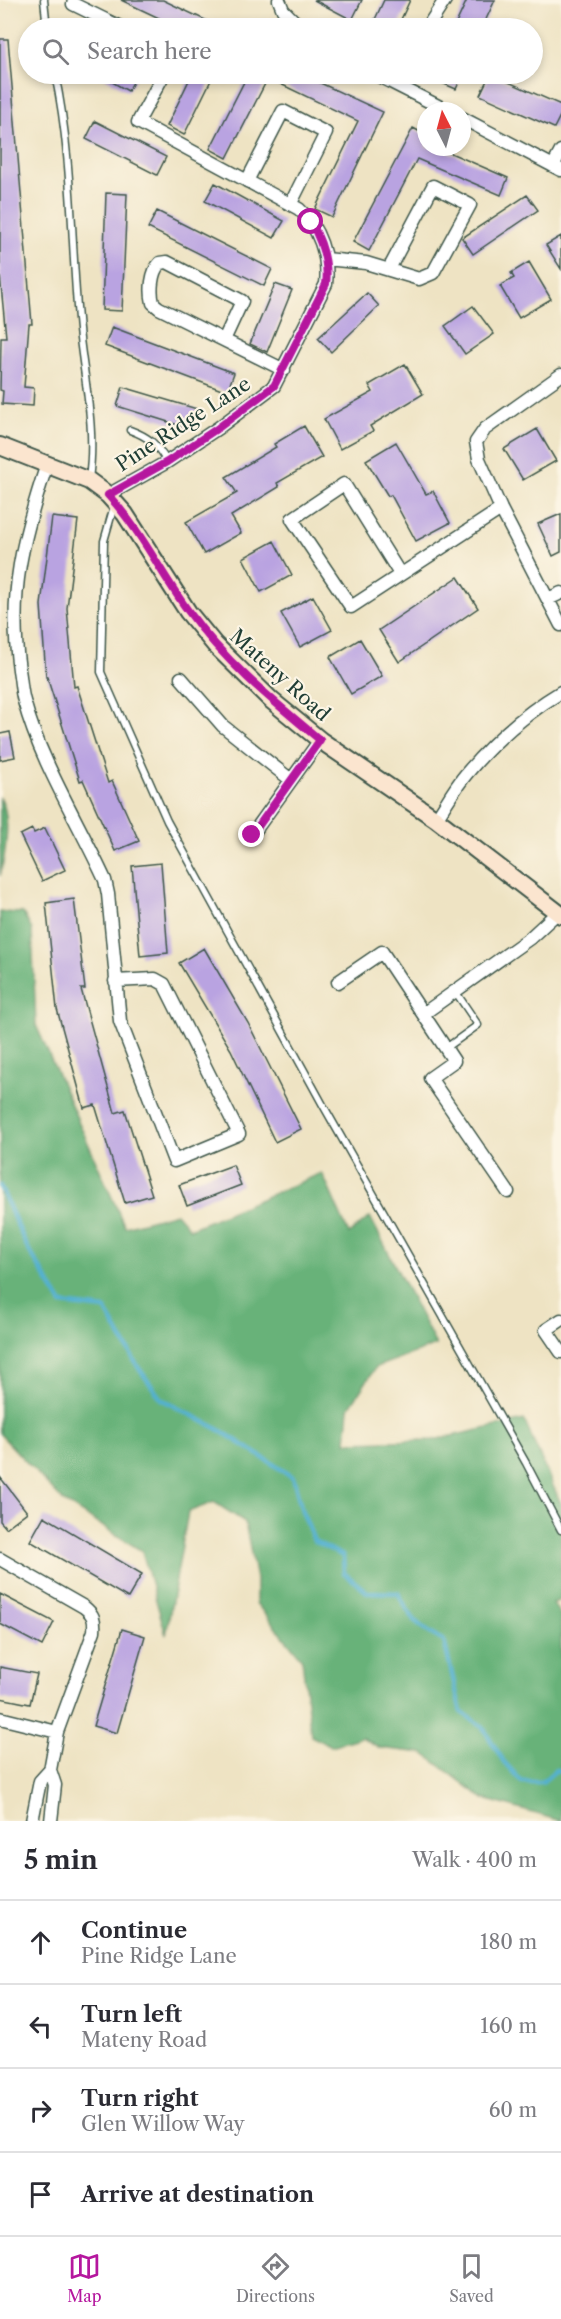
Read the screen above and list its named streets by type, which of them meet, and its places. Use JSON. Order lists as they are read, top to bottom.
{
  "streets": {
    "street": ["Pine Ridge Lane", "Mateny Road"]
  },
  "crossings": [
    ["Pine Ridge Lane", "Mateny Road"]
  ],
  "north": "top",
  "page": {
    "search": "Search here",
    "heading": ["5 min", "Walk · 400 m"],
    "list": [
      ["Continue", "Pine Ridge Lane", "180 m"],
      ["Turn left", "Mateny Road", "160 m"],
      ["Turn right", "Glen Willow Way", "60 m"],
      "Arrive at destination"
    ],
    "nav": ["Map", "Directions", "Saved"]
  }
}
